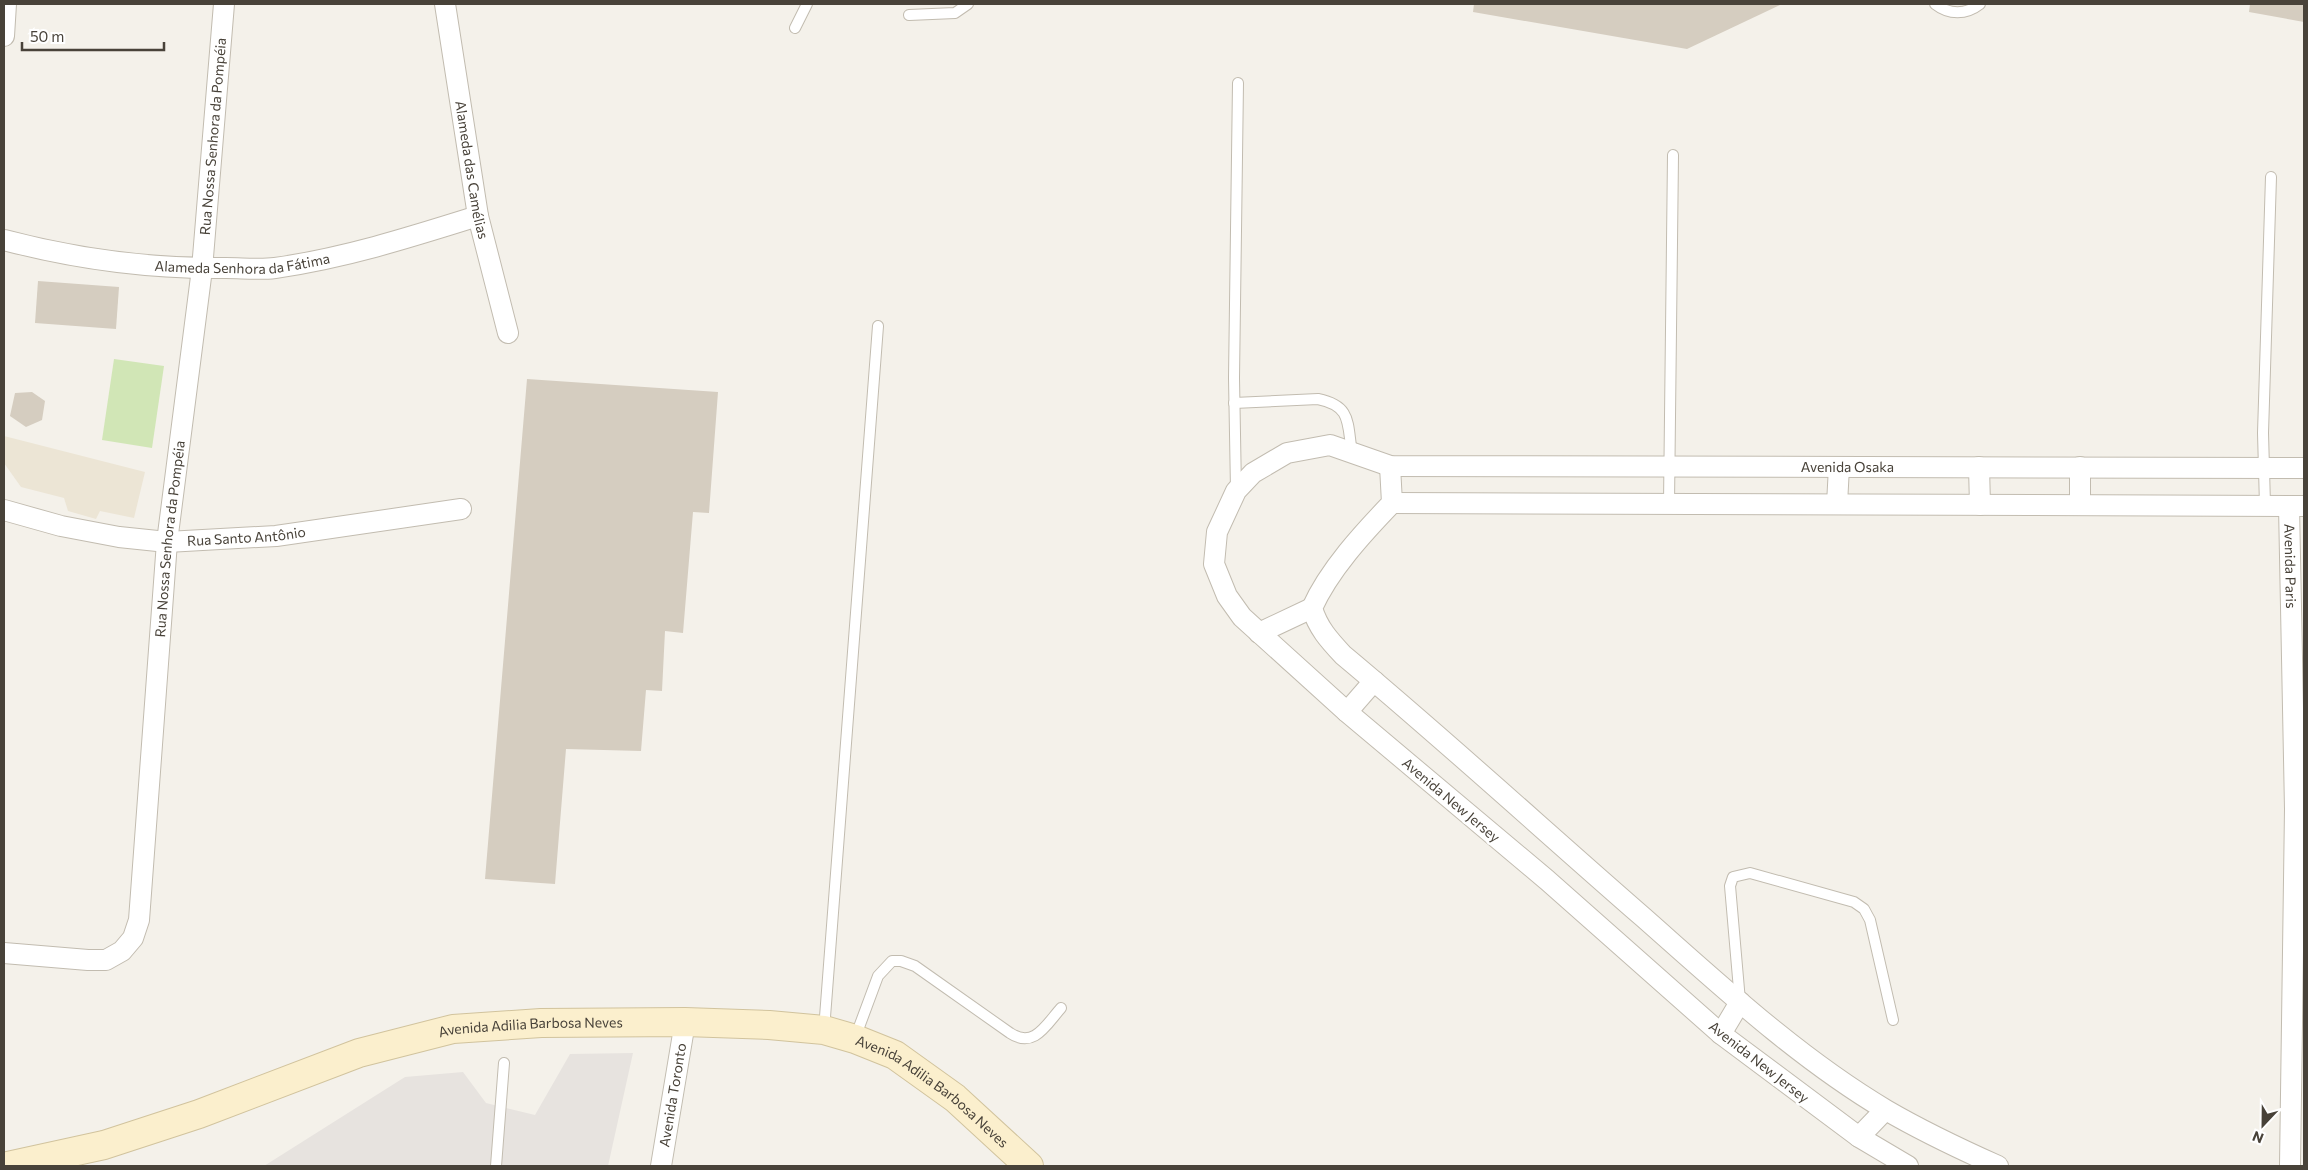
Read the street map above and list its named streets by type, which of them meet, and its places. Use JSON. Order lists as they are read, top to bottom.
{
  "streets": {
    "street": [
      "Rua Nossa Senhora da Pompéia",
      "Alameda das Camélias",
      "Alameda Senhora da Fátima",
      "Avenida Osaka",
      "Rua Santo Antônio",
      "Avenida Paris",
      "Avenida New Jersey",
      "Avenida Adilia Barbosa Neves",
      "Avenida Toronto"
    ]
  },
  "crossings": [
    ["Rua Nossa Senhora da Pompéia", "Alameda Senhora da Fátima"],
    ["Rua Nossa Senhora da Pompéia", "Rua Santo Antônio"],
    ["Alameda das Camélias", "Alameda Senhora da Fátima"],
    ["Avenida Osaka", "Avenida New Jersey"],
    ["Avenida Adilia Barbosa Neves", "Avenida Toronto"]
  ],
  "scale_bar": "50 m",
  "north": "bottom"
}
